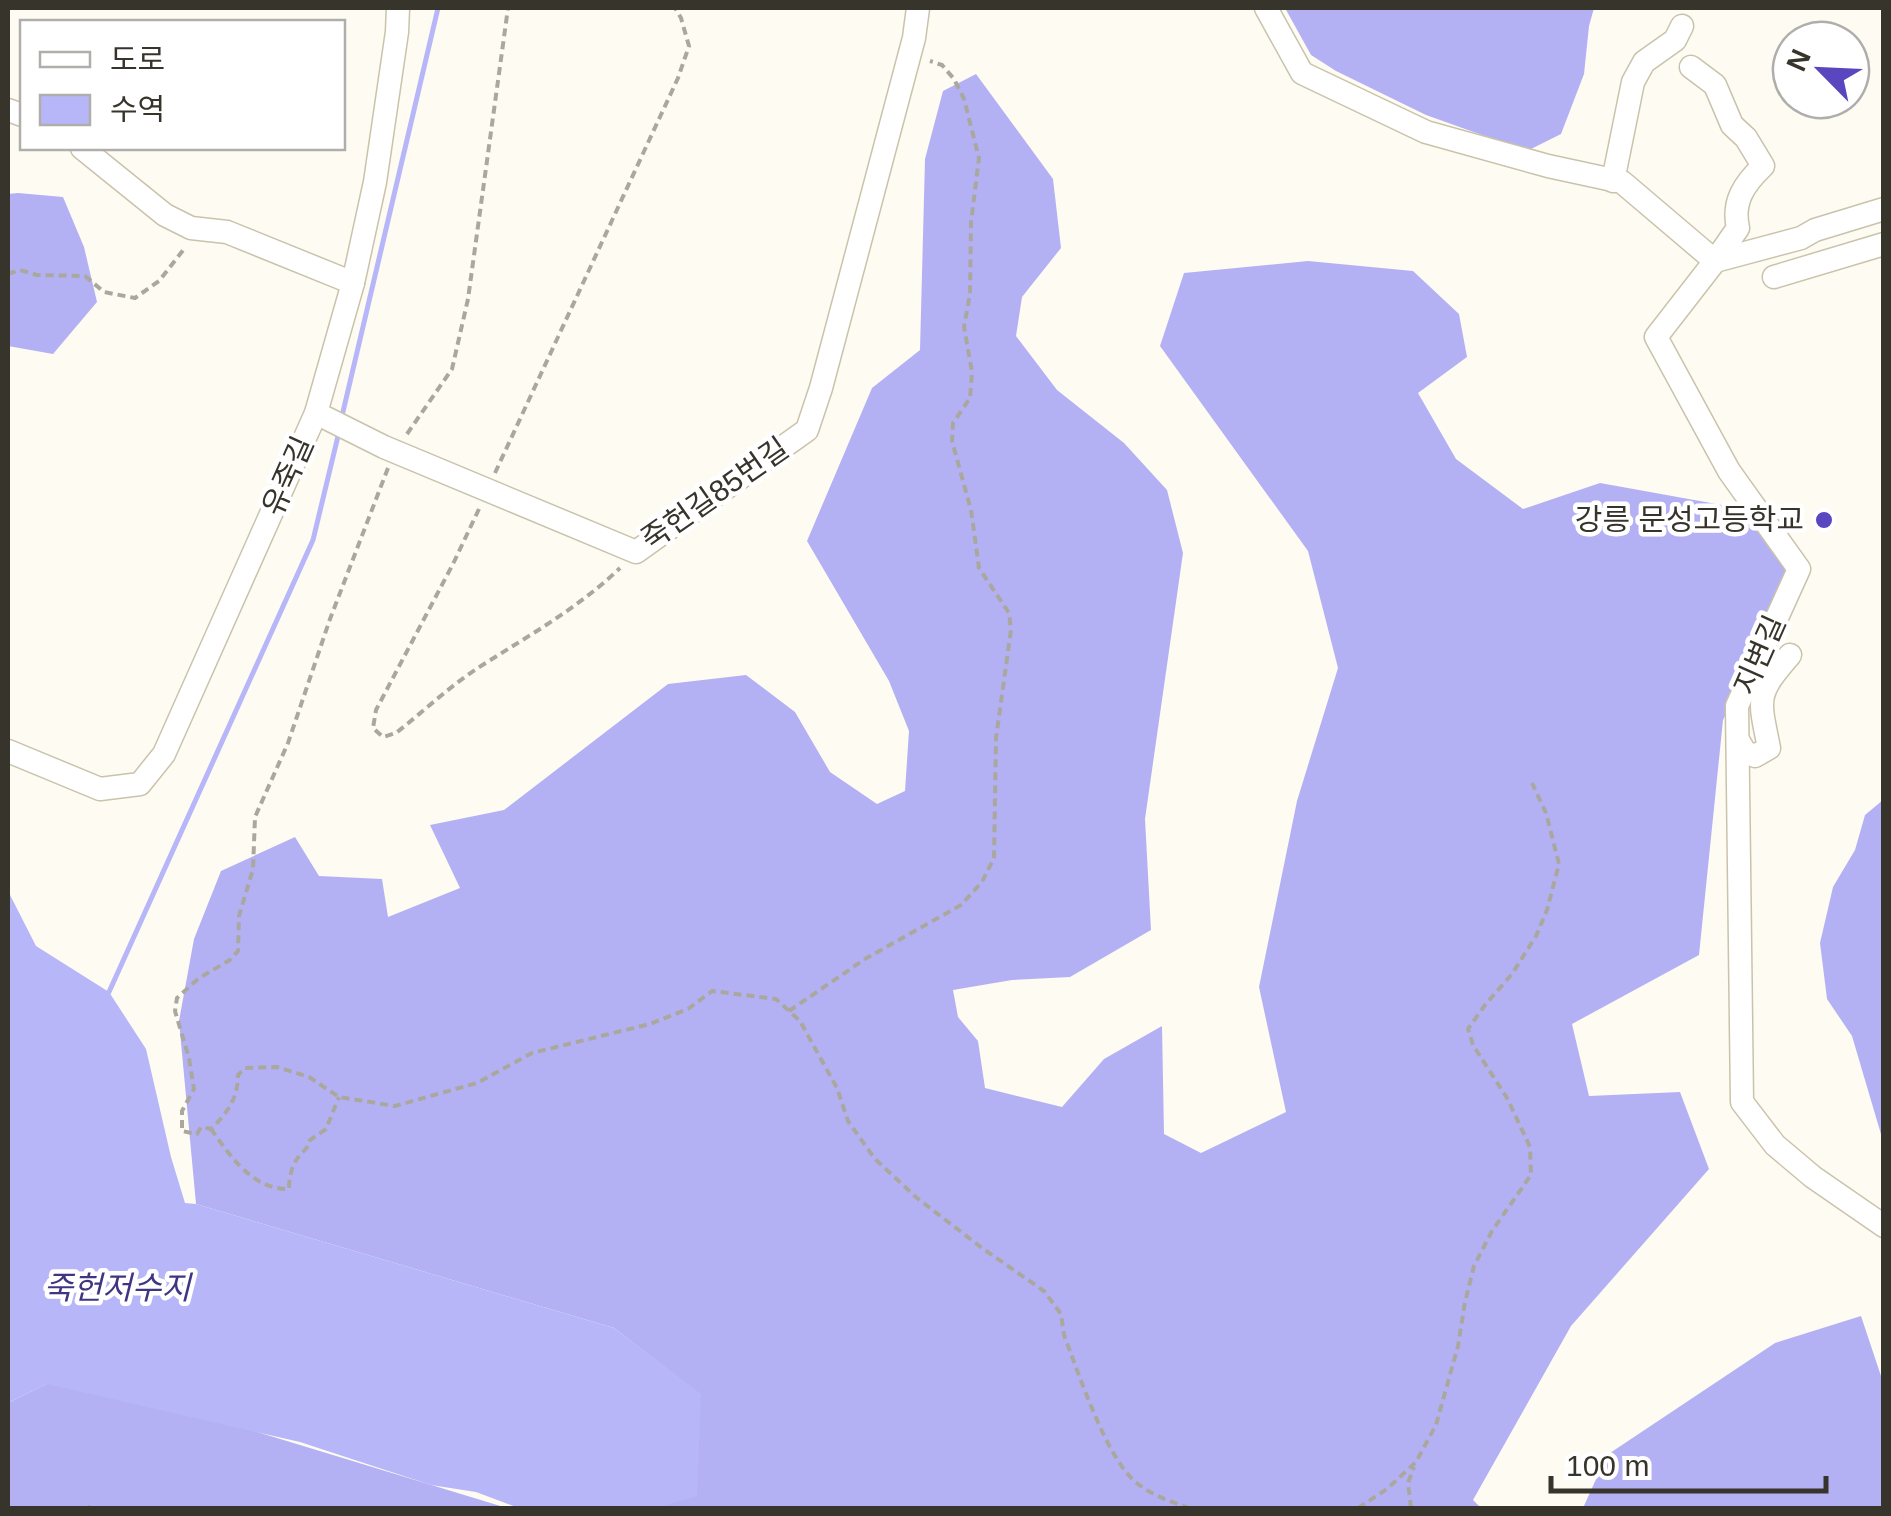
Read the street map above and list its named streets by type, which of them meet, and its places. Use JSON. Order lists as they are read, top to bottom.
{
  "streets": {
    "street": ["유죽길", "죽헌길85번길", "지변길"]
  },
  "crossings": [
    ["유죽길", "죽헌길85번길"]
  ],
  "water": ["죽헌저수지"],
  "places": ["강릉 문성고등학교"],
  "legend": ["도로", "수역"],
  "scale_bar": "100 m",
  "north": "top left"
}
